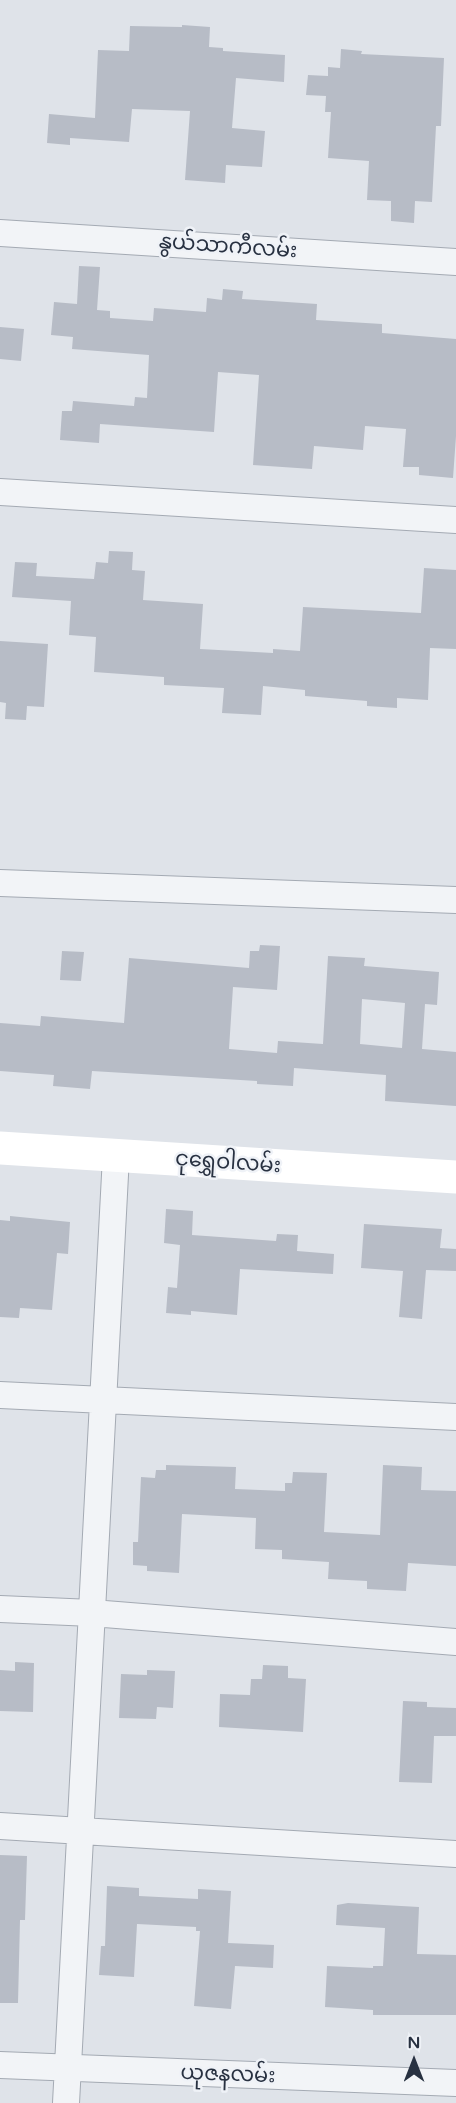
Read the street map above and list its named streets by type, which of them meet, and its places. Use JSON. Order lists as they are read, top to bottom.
{
  "streets": {
    "street": ["နွယ်သာကီလမ်း", "ငုရွှေဝါလမ်း", "ယုဇနလမ်း"]
  },
  "north": "top"
}
